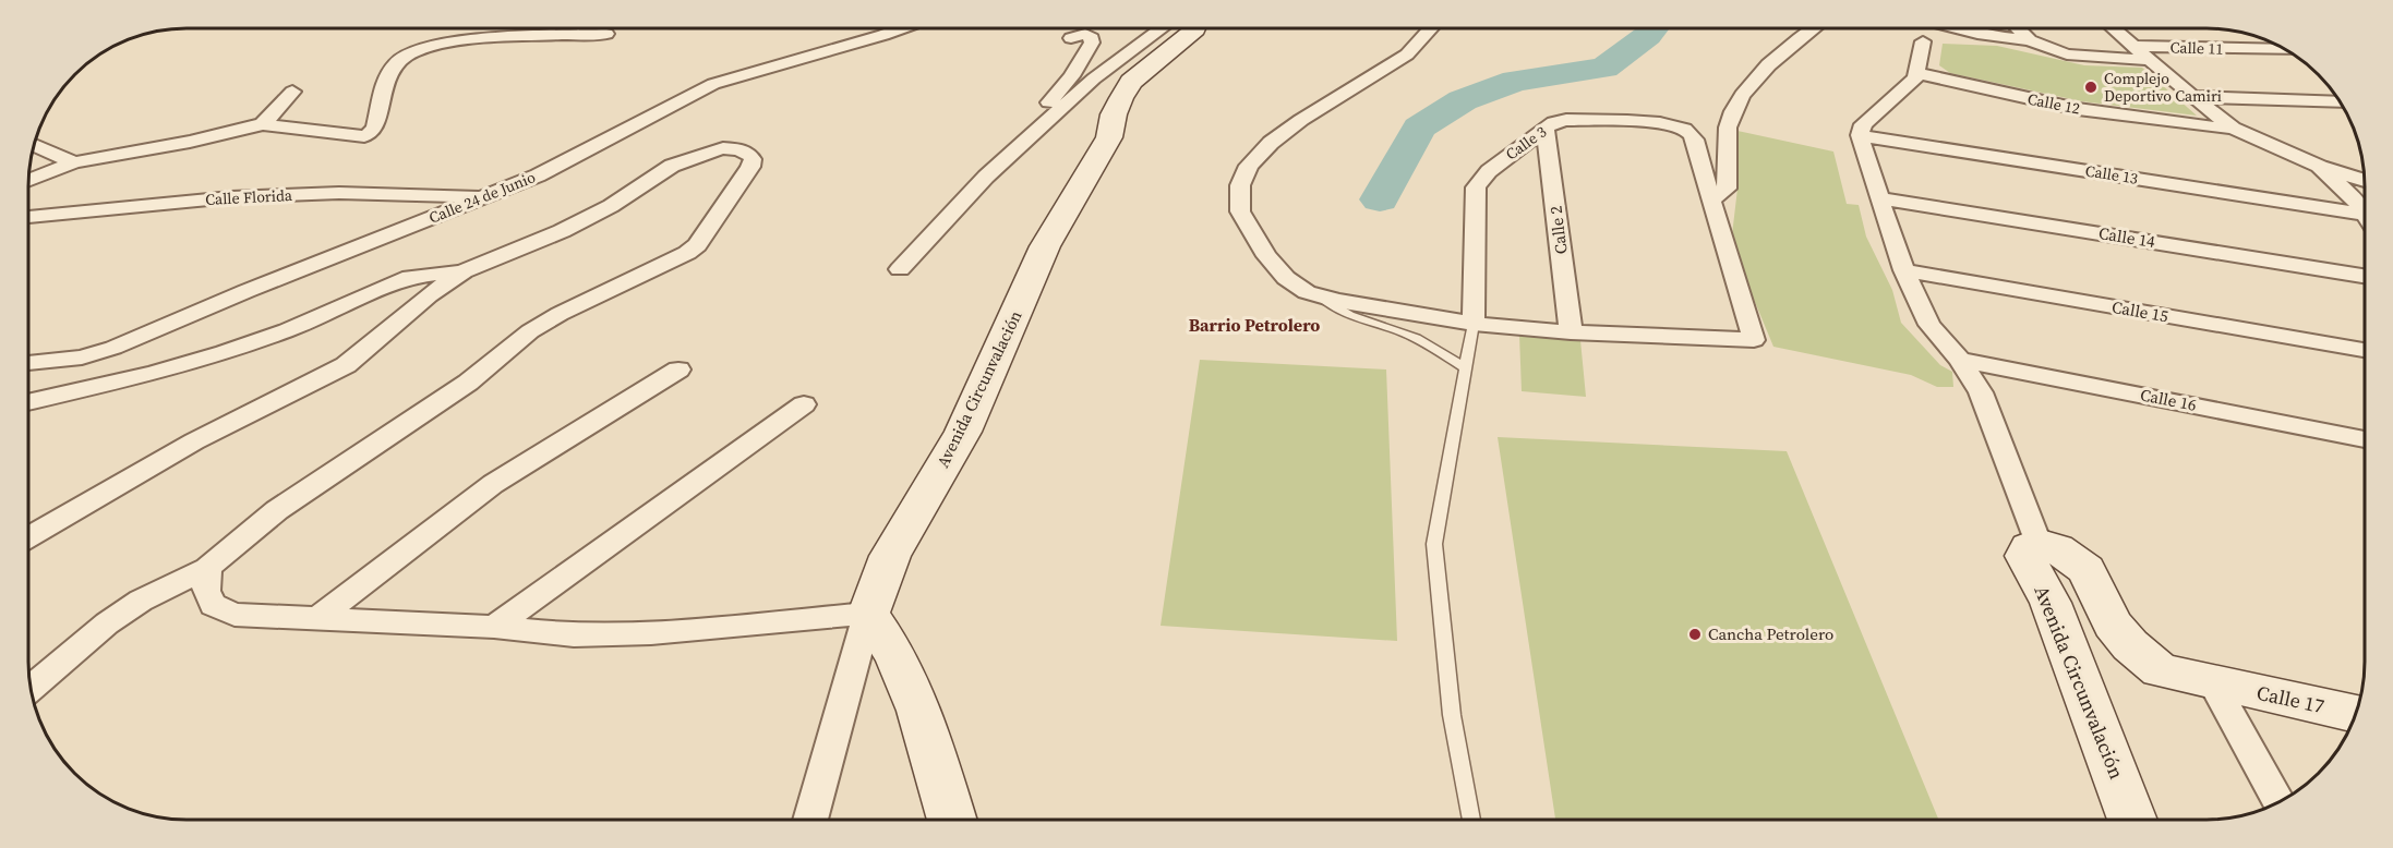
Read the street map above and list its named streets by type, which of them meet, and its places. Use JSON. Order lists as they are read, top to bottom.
{
  "streets": {
    "main road": ["Avenida Circunvalación", "Calle 17"],
    "street": [
      "Calle 11",
      "Calle 12",
      "Calle 3",
      "Calle 13",
      "Calle Florida",
      "Calle 24 de Junio",
      "Calle 2",
      "Calle 14",
      "Calle 15",
      "Calle 16"
    ]
  },
  "crossings": [
    ["Calle 3", "Calle 2"],
    ["Calle Florida", "Calle 24 de Junio"]
  ],
  "districts": ["Barrio Petrolero"],
  "places": ["Complejo Deportivo Camiri", "Cancha Petrolero"]
}
